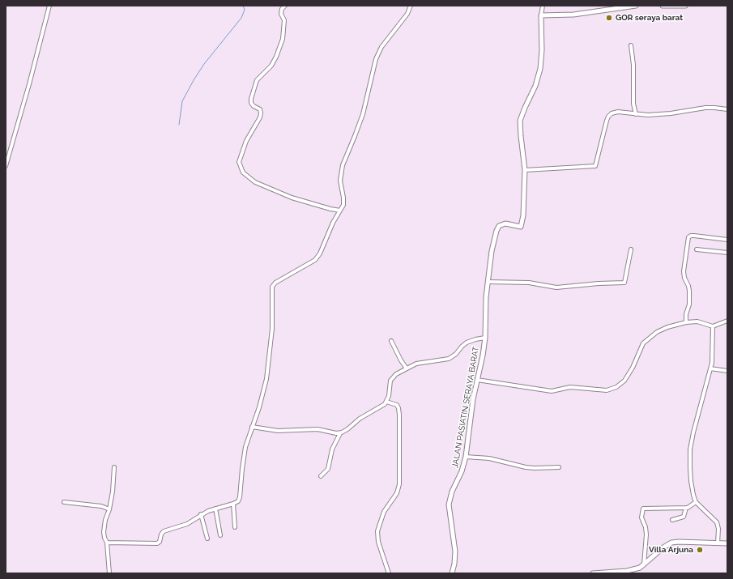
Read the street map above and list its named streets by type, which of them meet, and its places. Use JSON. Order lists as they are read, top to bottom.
{
  "streets": {
    "street": ["JALAN PASIATIN SERAYA BARAT"]
  },
  "places": ["GOR seraya barat", "Villa Arjuna"]
}
